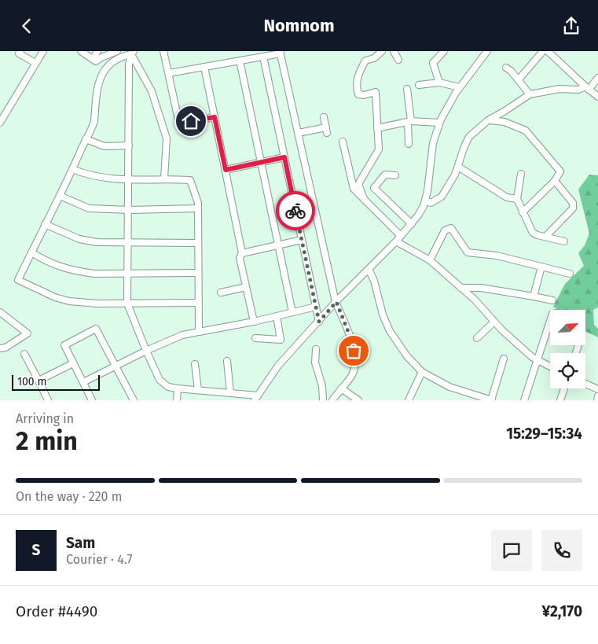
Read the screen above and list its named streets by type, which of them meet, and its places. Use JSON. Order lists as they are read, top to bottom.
{
  "scale_bar": "100 m",
  "north": "top right",
  "page": {
    "header": "Nomnom",
    "scale": "100 m",
    "heading": ["2 min", "Arriving in", "15:29–15:34"],
    "panel": [
      "Sam",
      "Courier · 4.7",
      "Order #4490",
      "¥2,170"
    ],
    "bar": "On the way · 220 m",
    "round": "S"
  }
}
